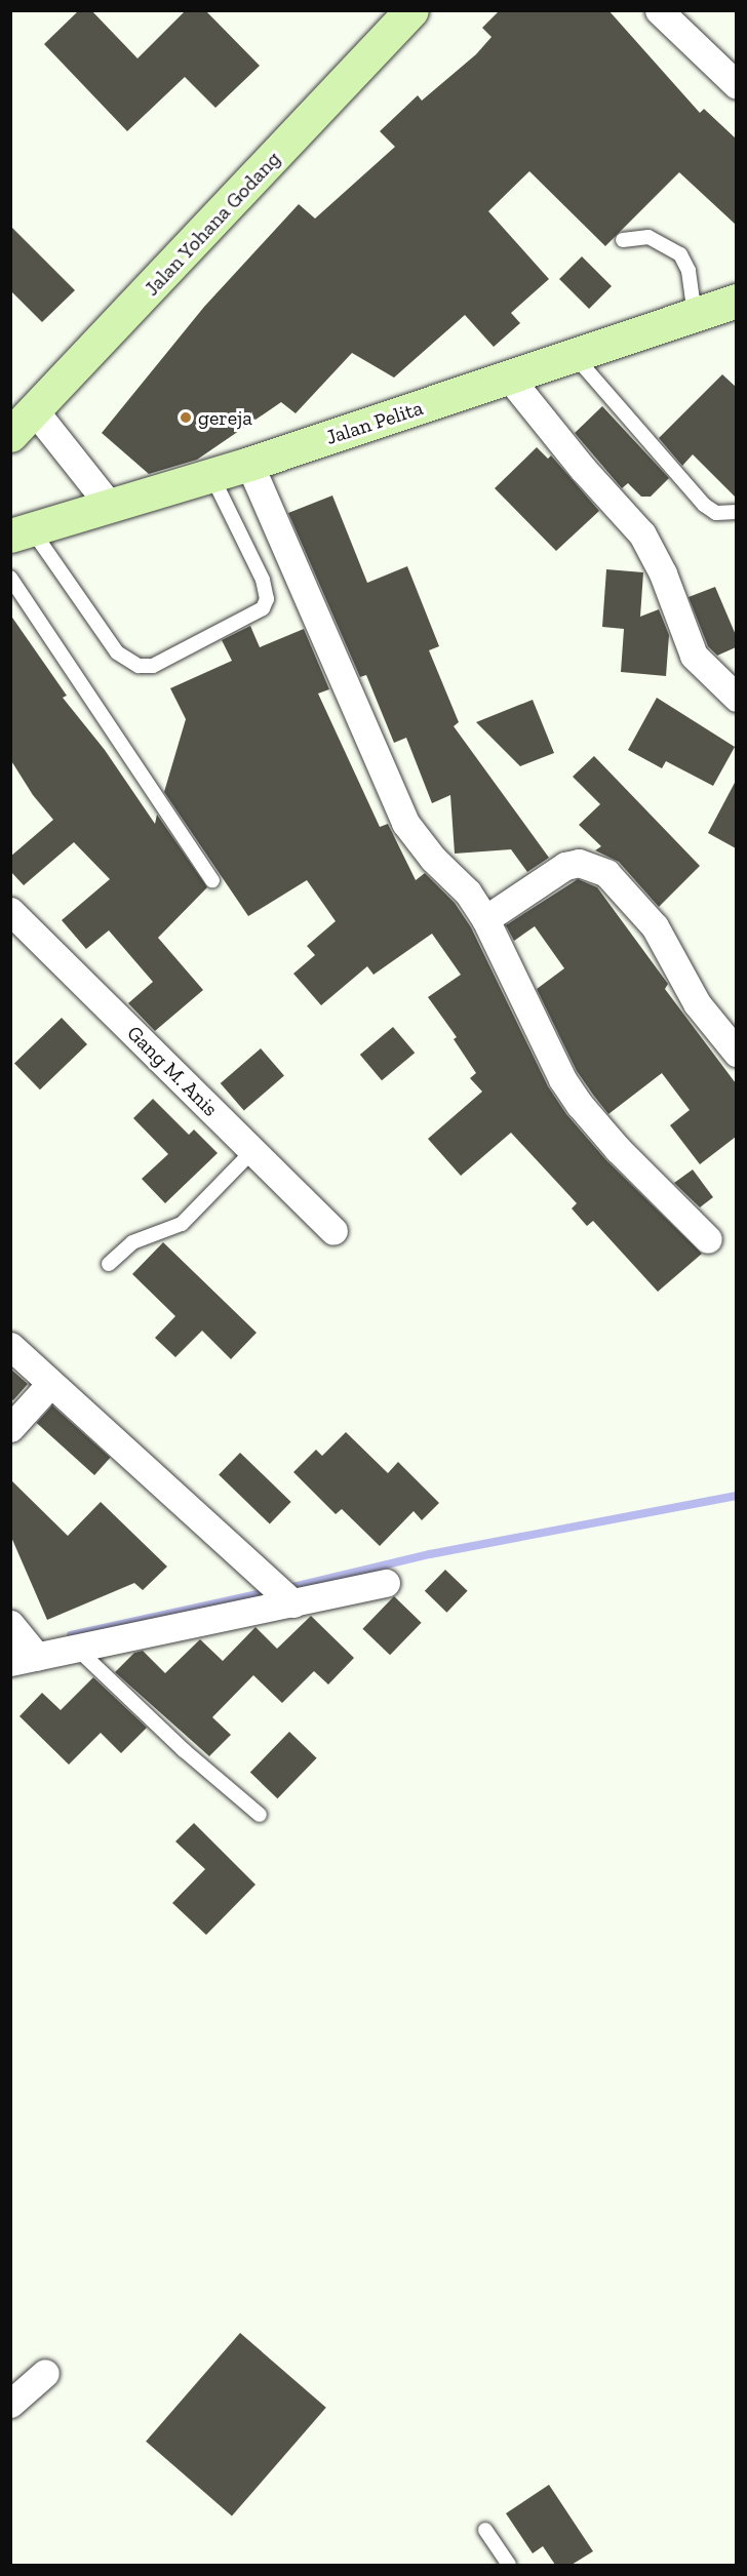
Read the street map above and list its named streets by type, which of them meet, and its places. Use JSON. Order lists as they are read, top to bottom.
{
  "streets": {
    "street": ["Jalan Yohana Godang", "Jalan Pelita", "Gang M. Anis"]
  },
  "places": ["gereja"]
}
